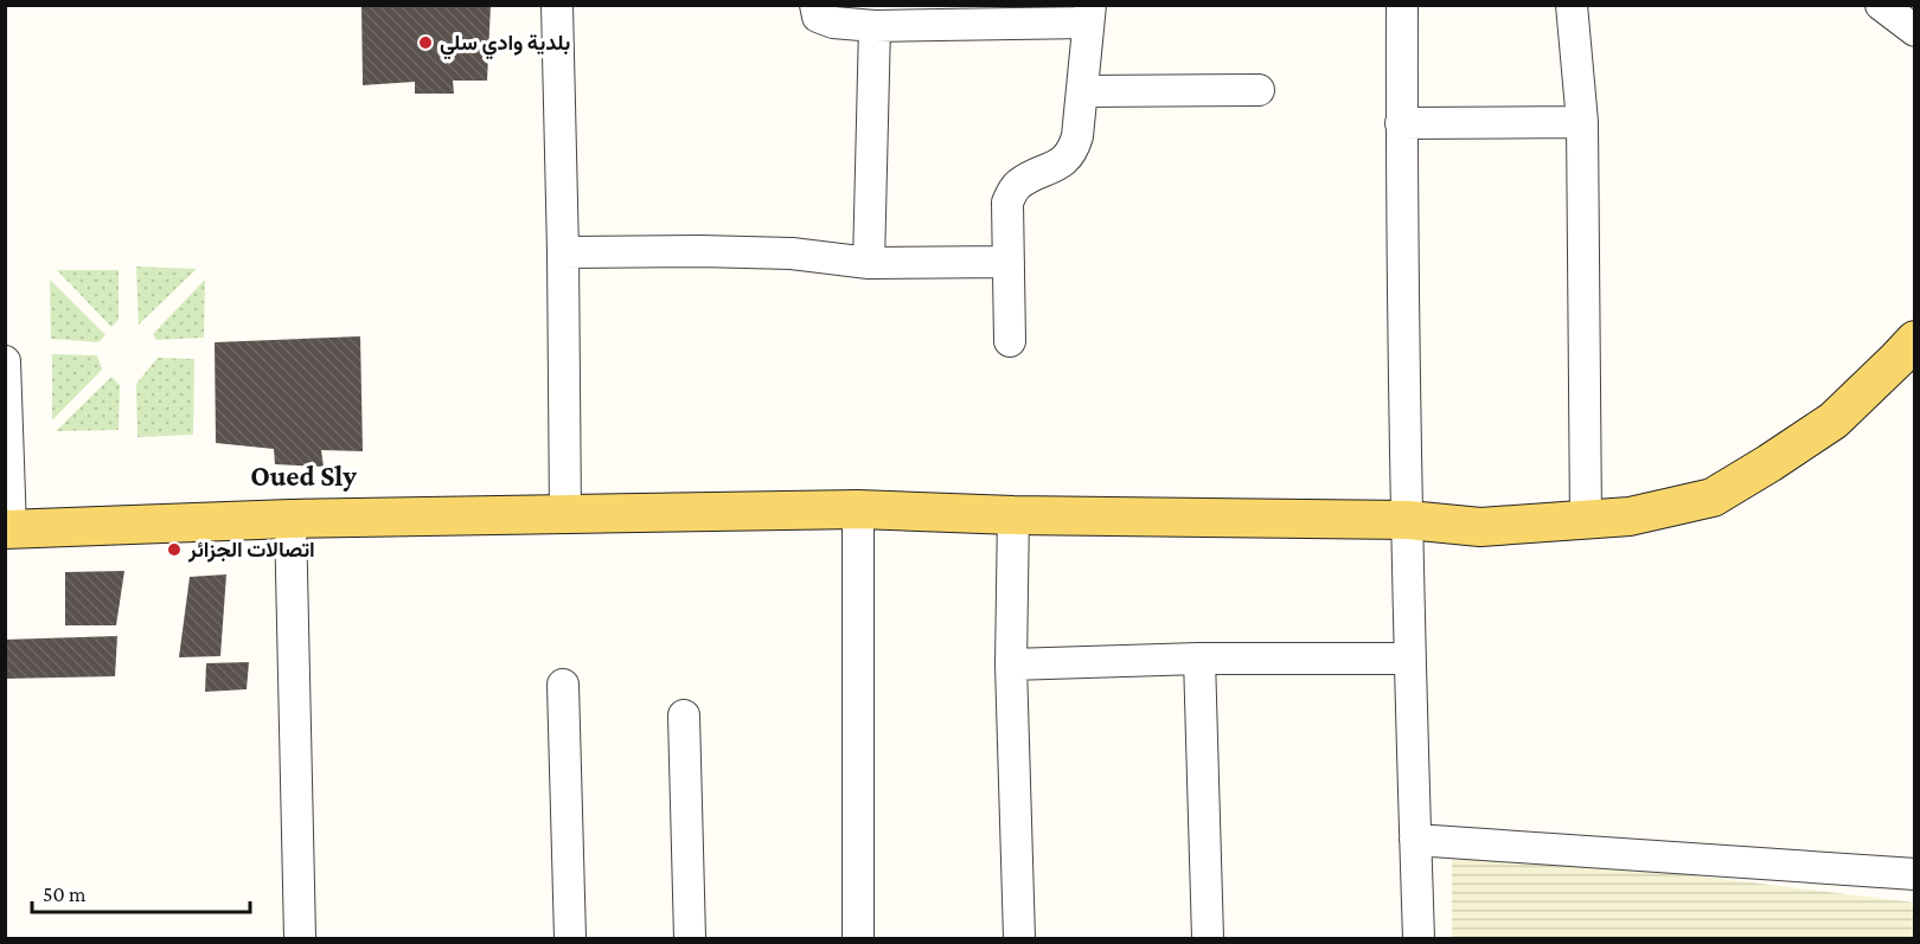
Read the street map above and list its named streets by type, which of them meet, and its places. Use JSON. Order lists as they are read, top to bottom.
{
  "districts": ["Oued Sly"],
  "places": ["بلدية وادي سلي", "اتصالات الجزائر"],
  "scale_bar": "50 m"
}
